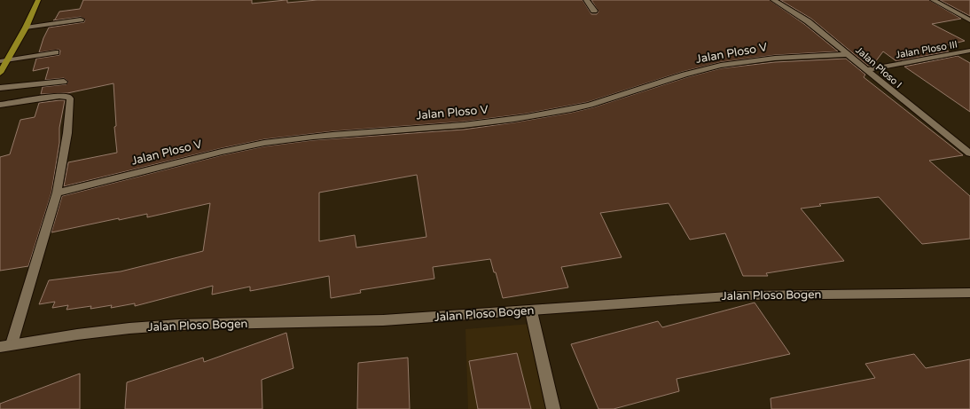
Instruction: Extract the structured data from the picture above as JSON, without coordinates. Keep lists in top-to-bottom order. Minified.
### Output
{"streets":{"street":["Jalan Ploso III","Jalan Ploso V","Jalan Ploso I","Jalan Ploso Bogen"]},"crossings":[["Jalan Ploso III","Jalan Ploso I"],["Jalan Ploso V","Jalan Ploso I"]]}
